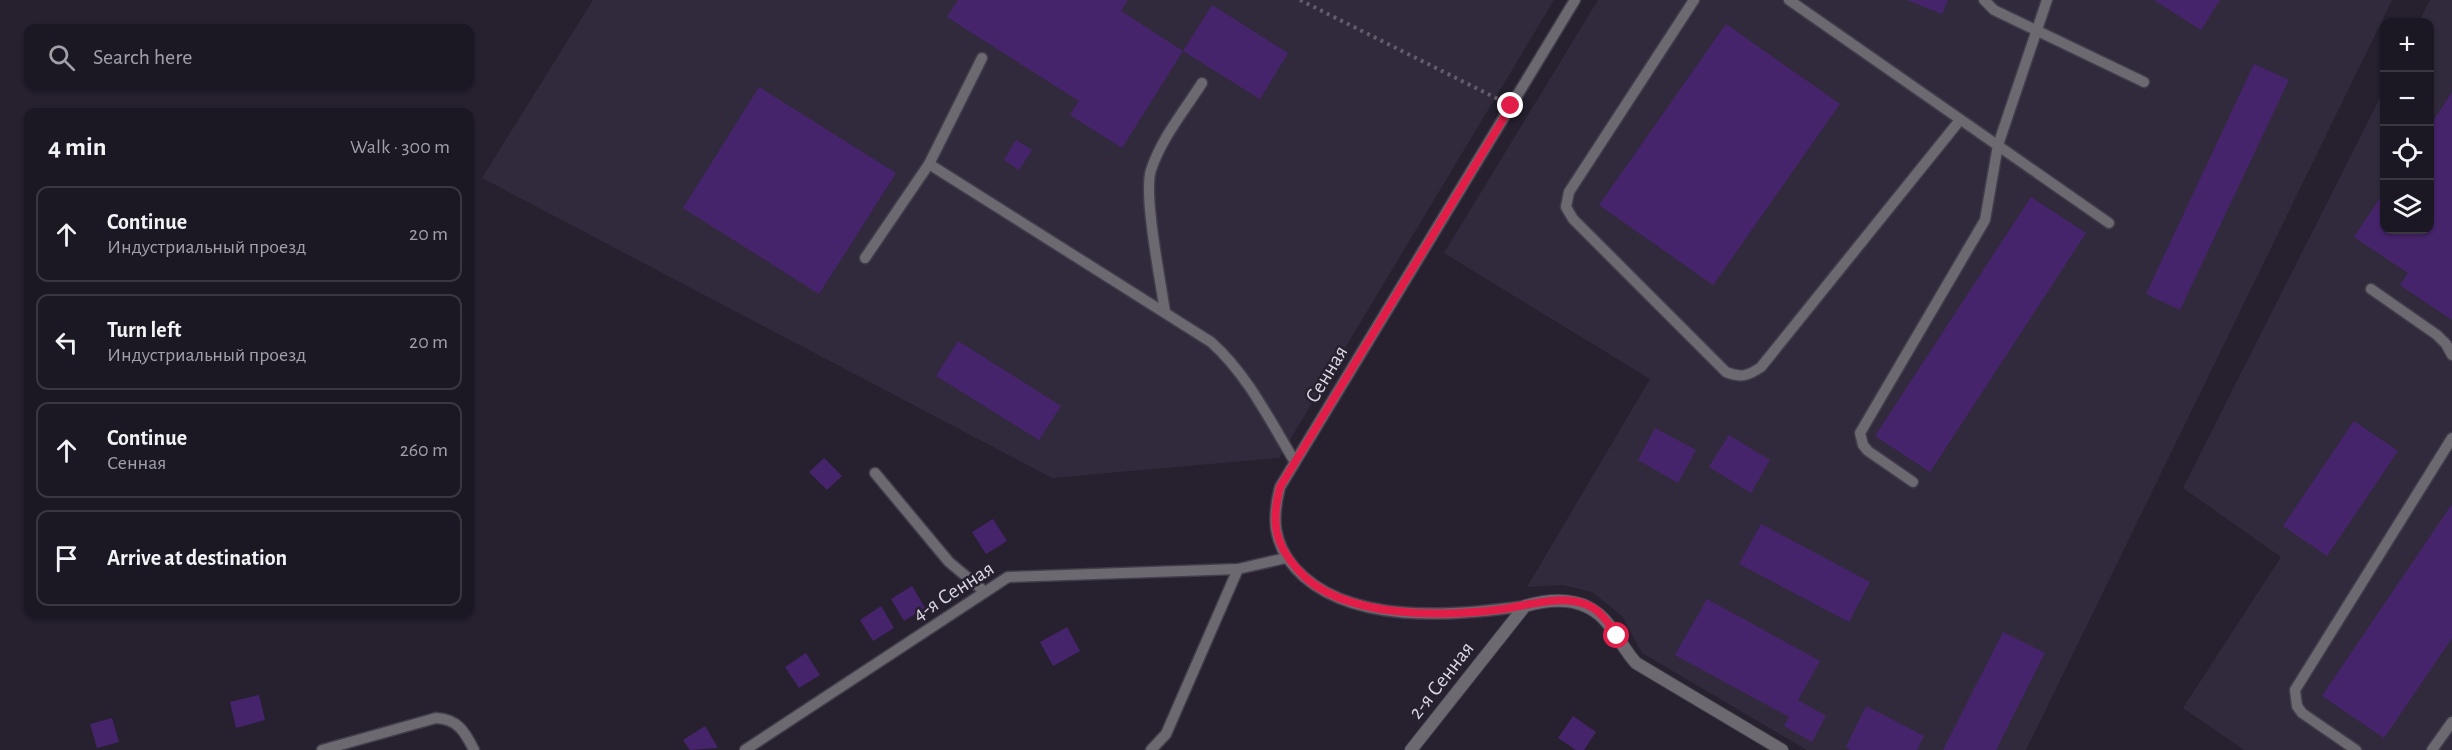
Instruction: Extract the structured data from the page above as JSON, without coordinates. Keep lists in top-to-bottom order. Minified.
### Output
{"streets":{"street":["2-я Сенная"],"lane":["Сенная","4-я Сенная"]},"crossings":[["Сенная","4-я Сенная"],["Сенная","2-я Сенная"]],"page":{"map_buttons":["+","−"],"search":"Search here","heading":["4 min","Walk · 300 m"],"list":[["Continue","Индустриальный проезд","20 m"],["Turn left","Индустриальный проезд","20 m"],["Continue","Сенная","260 m"],"Arrive at destination"]}}
